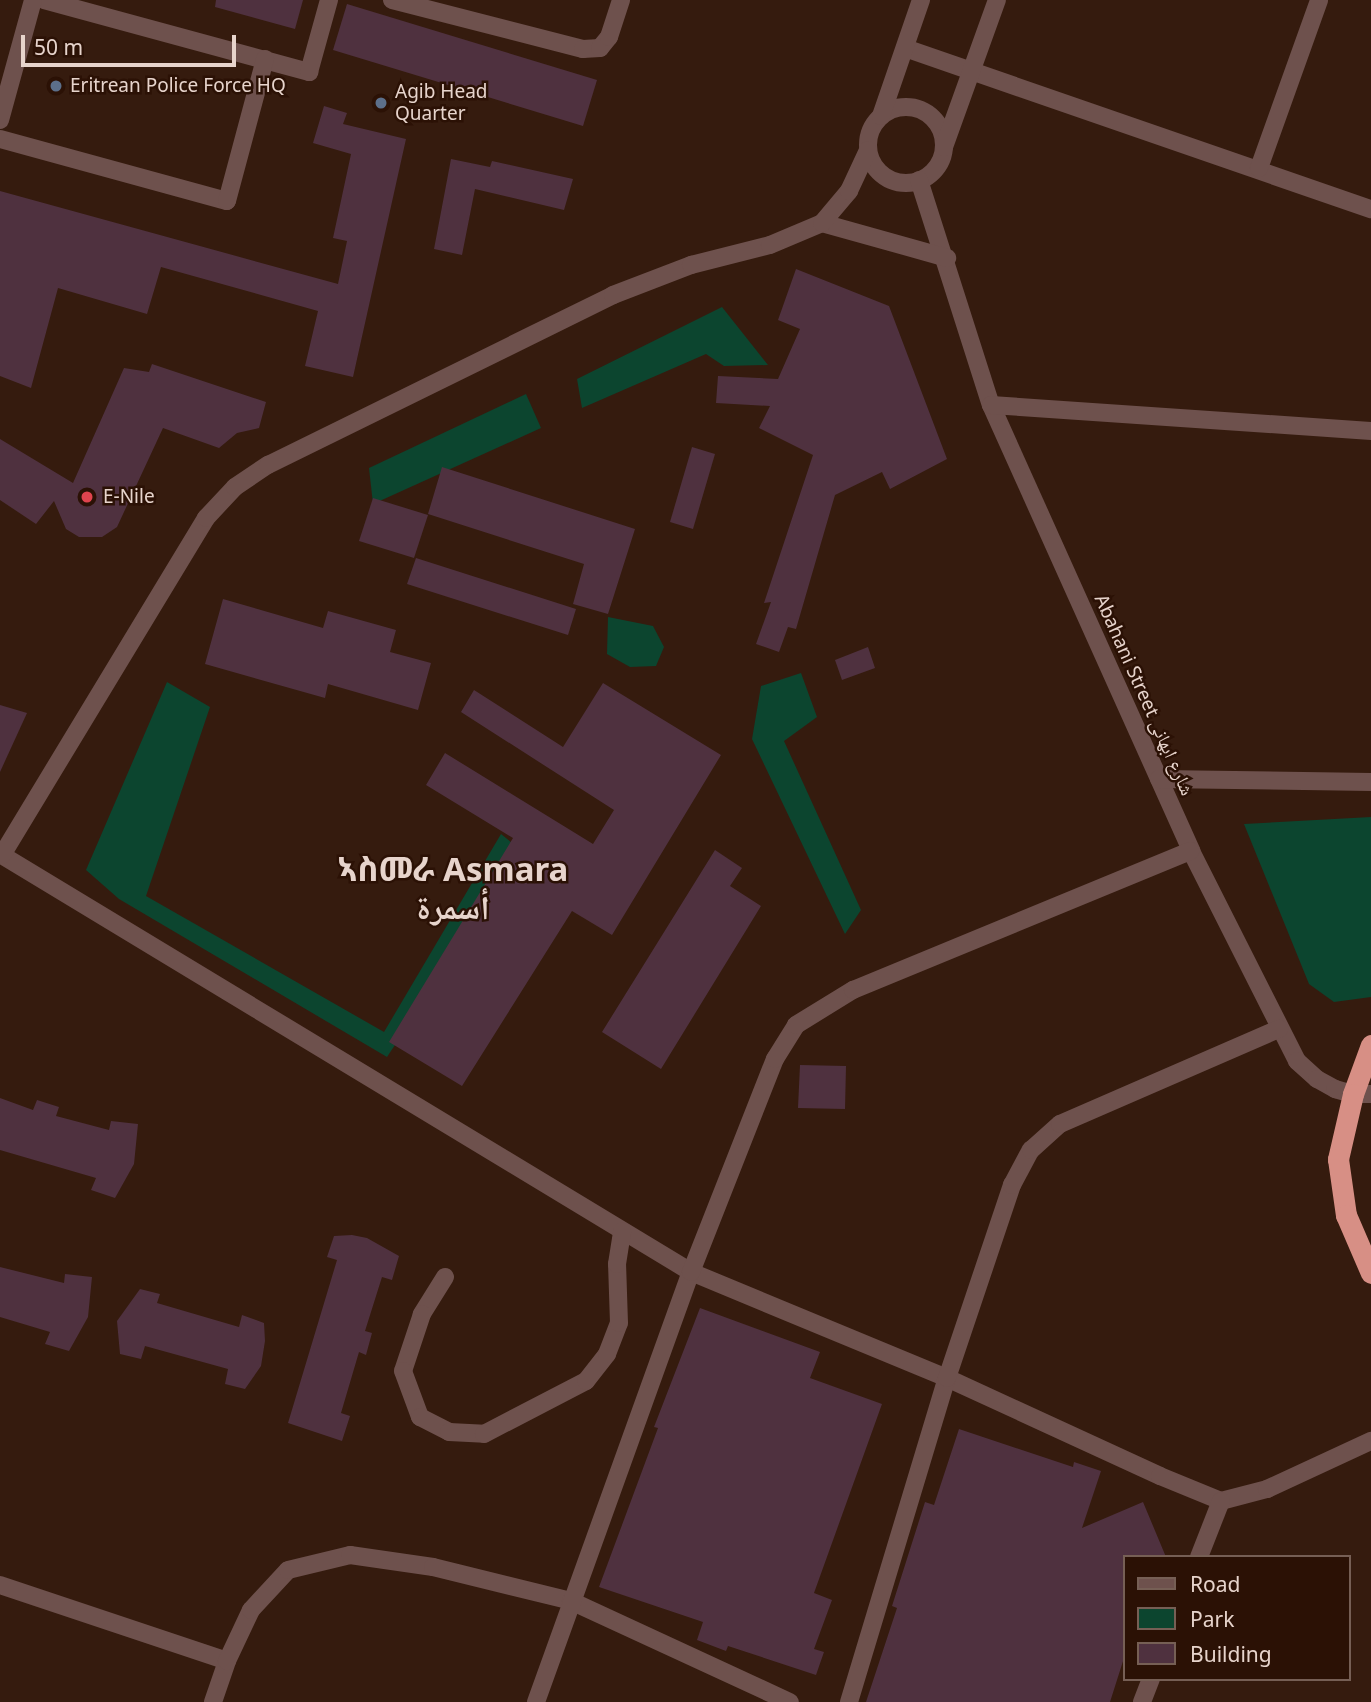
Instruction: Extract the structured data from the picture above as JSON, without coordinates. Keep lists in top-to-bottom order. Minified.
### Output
{"streets":{"street":["Abahani Street شارع ابهانى"]},"districts":["ኣስመራ Asmara أسمرة"],"places":["Eritrean Police Force HQ","Agib Head Quarter","E-Nile"],"legend":["Road","Park","Building"],"scale_bar":"50 m"}
